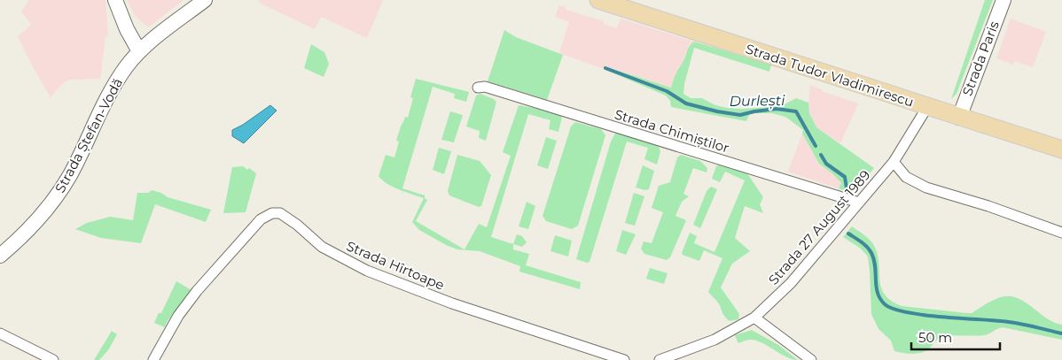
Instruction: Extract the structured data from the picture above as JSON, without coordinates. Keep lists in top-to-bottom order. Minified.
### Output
{"streets":{"main road":["Strada Tudor Vladimirescu"],"street":["Strada Paris","Strada Chimiștilor","Strada Ștefan-Vodă","Strada 27 August 1989","Strada Hîrtoape"]},"crossings":[["Strada Paris","Strada Tudor Vladimirescu"],["Strada Tudor Vladimirescu","Strada 27 August 1989"],["Strada Chimiștilor","Strada 27 August 1989"]],"water":["Durlești"],"scale_bar":"50 m"}
